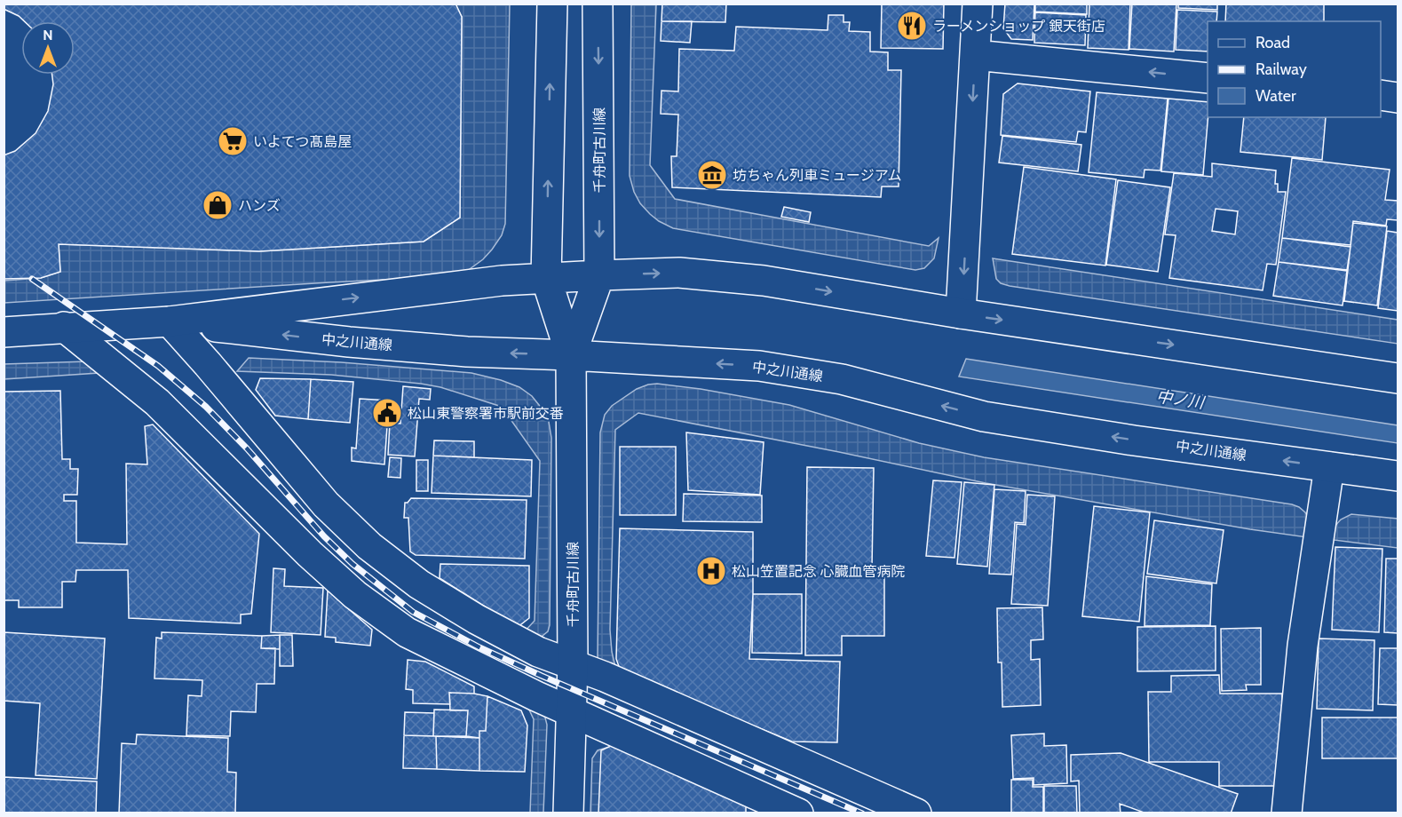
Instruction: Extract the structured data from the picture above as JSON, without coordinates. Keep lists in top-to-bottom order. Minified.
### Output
{"streets":{"street":["千舟町古川線","中之川通線"]},"crossings":[["千舟町古川線","中之川通線"]],"water":["中ノ川"],"places":{"restaurant":["ラーメンショップ 銀天街店"],"supermarket":["いよてつ髙島屋"],"museum":["坊ちゃん列車ミュージアム"],"shop":["ハンズ"],"public building":["松山東警察署市駅前交番"],"hospital":["松山笠置記念 心臓血管病院"]},"legend":["Road","Railway","Water"],"north":"top"}
